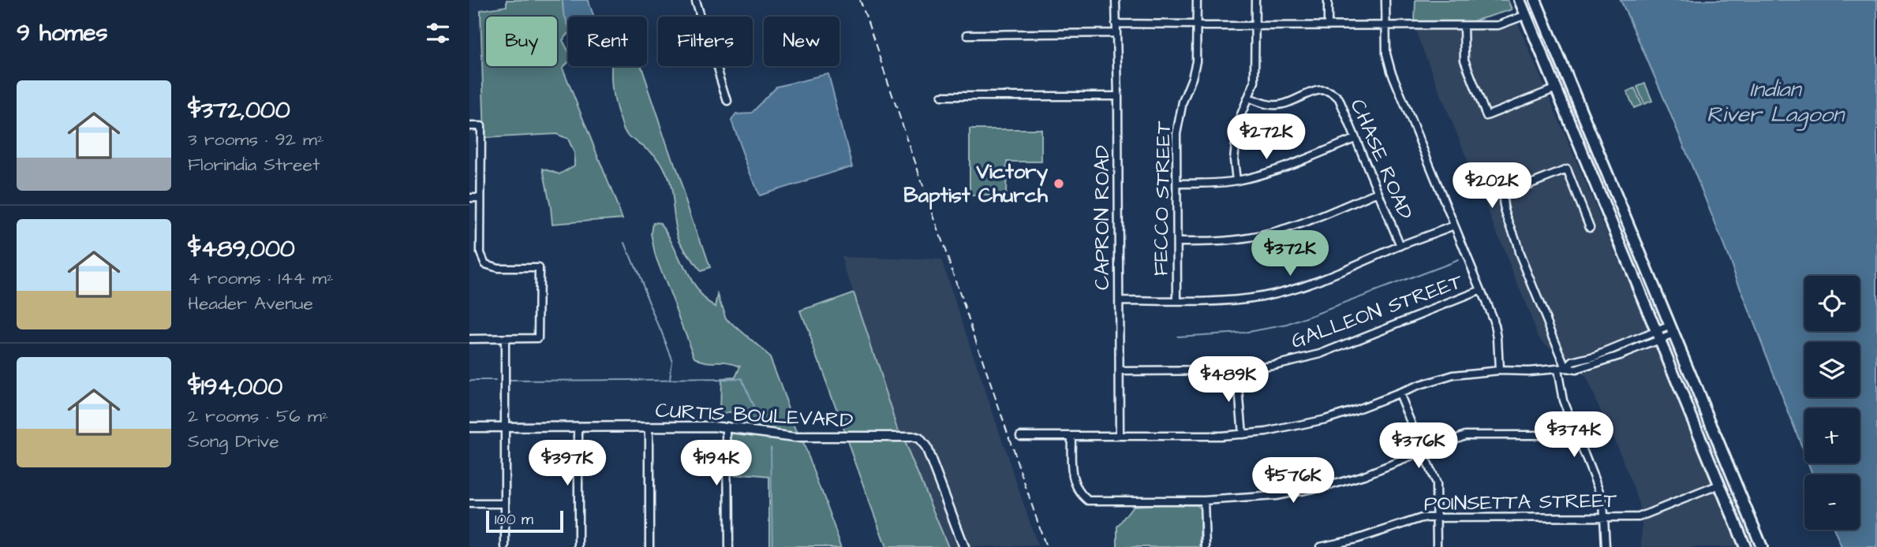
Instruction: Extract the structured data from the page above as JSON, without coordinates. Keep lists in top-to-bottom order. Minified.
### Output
{"streets":{"street":["CHASE ROAD","FECCO STREET","CAPRON ROAD","GALLEON STREET","CURTIS BOULEVARD","POINSETTA STREET"]},"crossings":[["CAPRON ROAD","GALLEON STREET"]],"water":["Indian River Lagoon"],"places":["Victory Baptist Church"],"scale_bar":"100 m","page":{"heading":"9 homes","chip":["Buy","Rent","Filters","New"],"list":[{"name":"$372,000","note":"3 rooms · 92 m² · Florindia Street"},{"name":"$489,000","note":"4 rooms · 144 m² · Header Avenue"},{"name":"$194,000","note":"2 rooms · 56 m² · Song Drive"}],"price":["$272K","$202K","$372K","$489K","$374K","$376K","$397K","$194K","$576K"],"map_buttons":["+","−"],"scale":"100 m"}}
